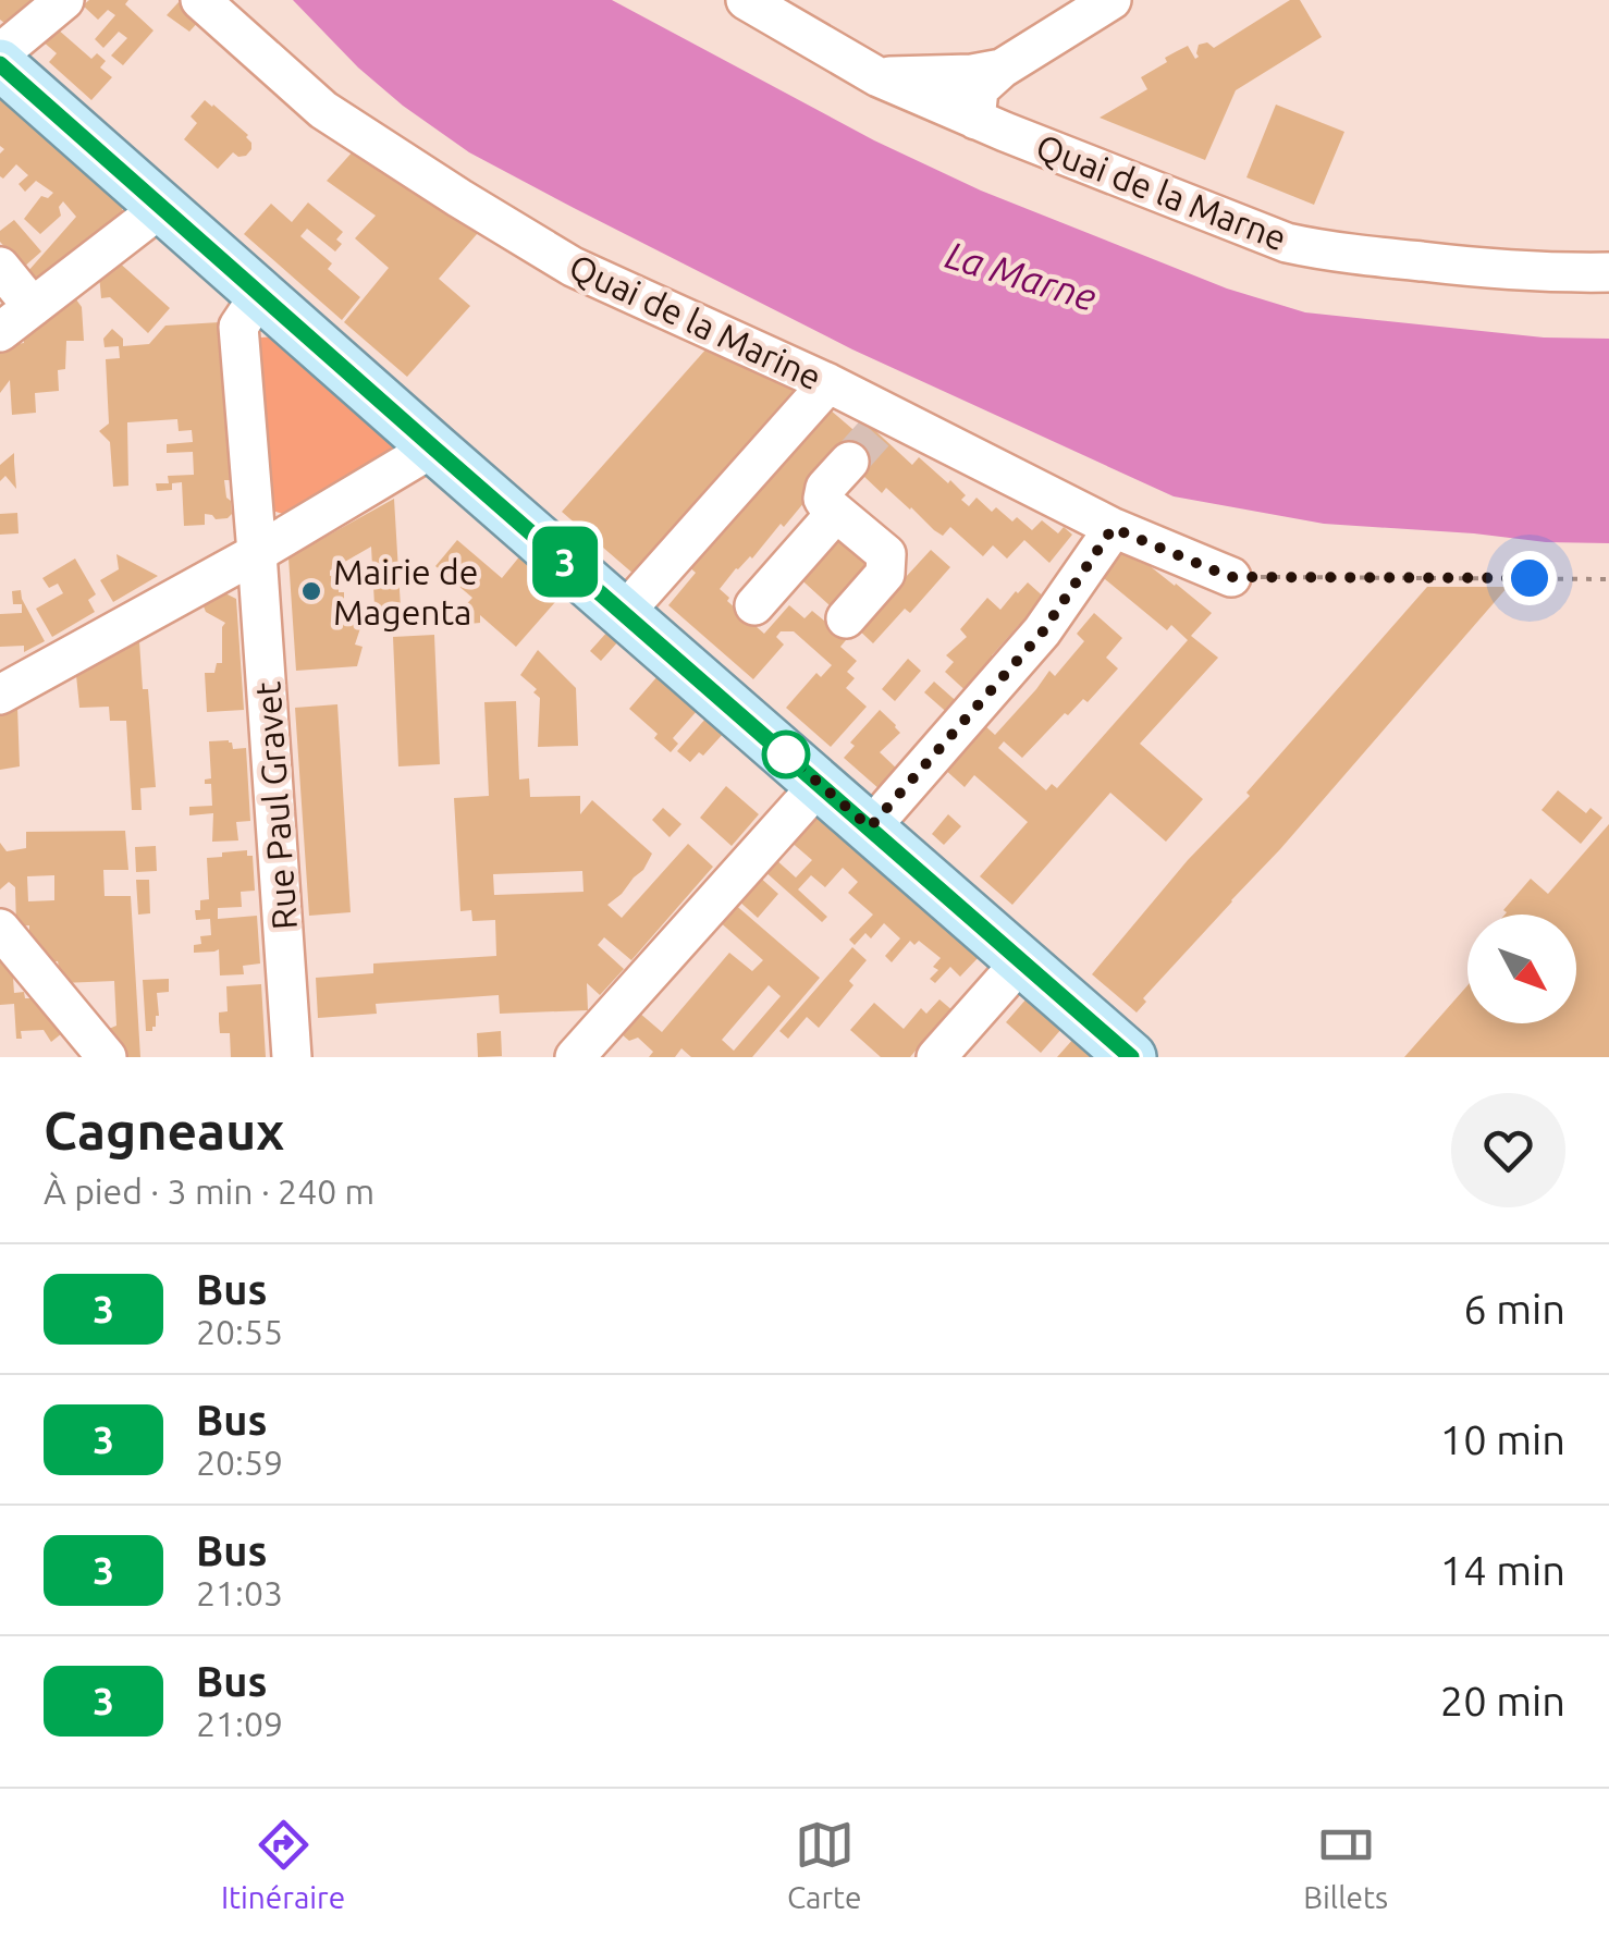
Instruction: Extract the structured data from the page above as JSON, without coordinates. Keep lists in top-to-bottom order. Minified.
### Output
{"streets":{"street":["Quai de la Marne","Quai de la Marine","Rue Paul Gravet"]},"water":["La Marne"],"places":["Mairie de Magenta"],"lines":["bus line 3"],"north":"bottom right","page":{"on_map":"3","heading":["Cagneaux","À pied · 3 min · 240 m"],"list":[{"mark":"3","name":"Bus","note":"20:55","value":"6 min"},{"mark":"3","name":"Bus","note":"20:59","value":"10 min"},{"mark":"3","name":"Bus","note":"21:03","value":"14 min"},{"mark":"3","name":"Bus","note":"21:09","value":"20 min"}],"tabs":["Itinéraire","Carte","Billets"]}}
